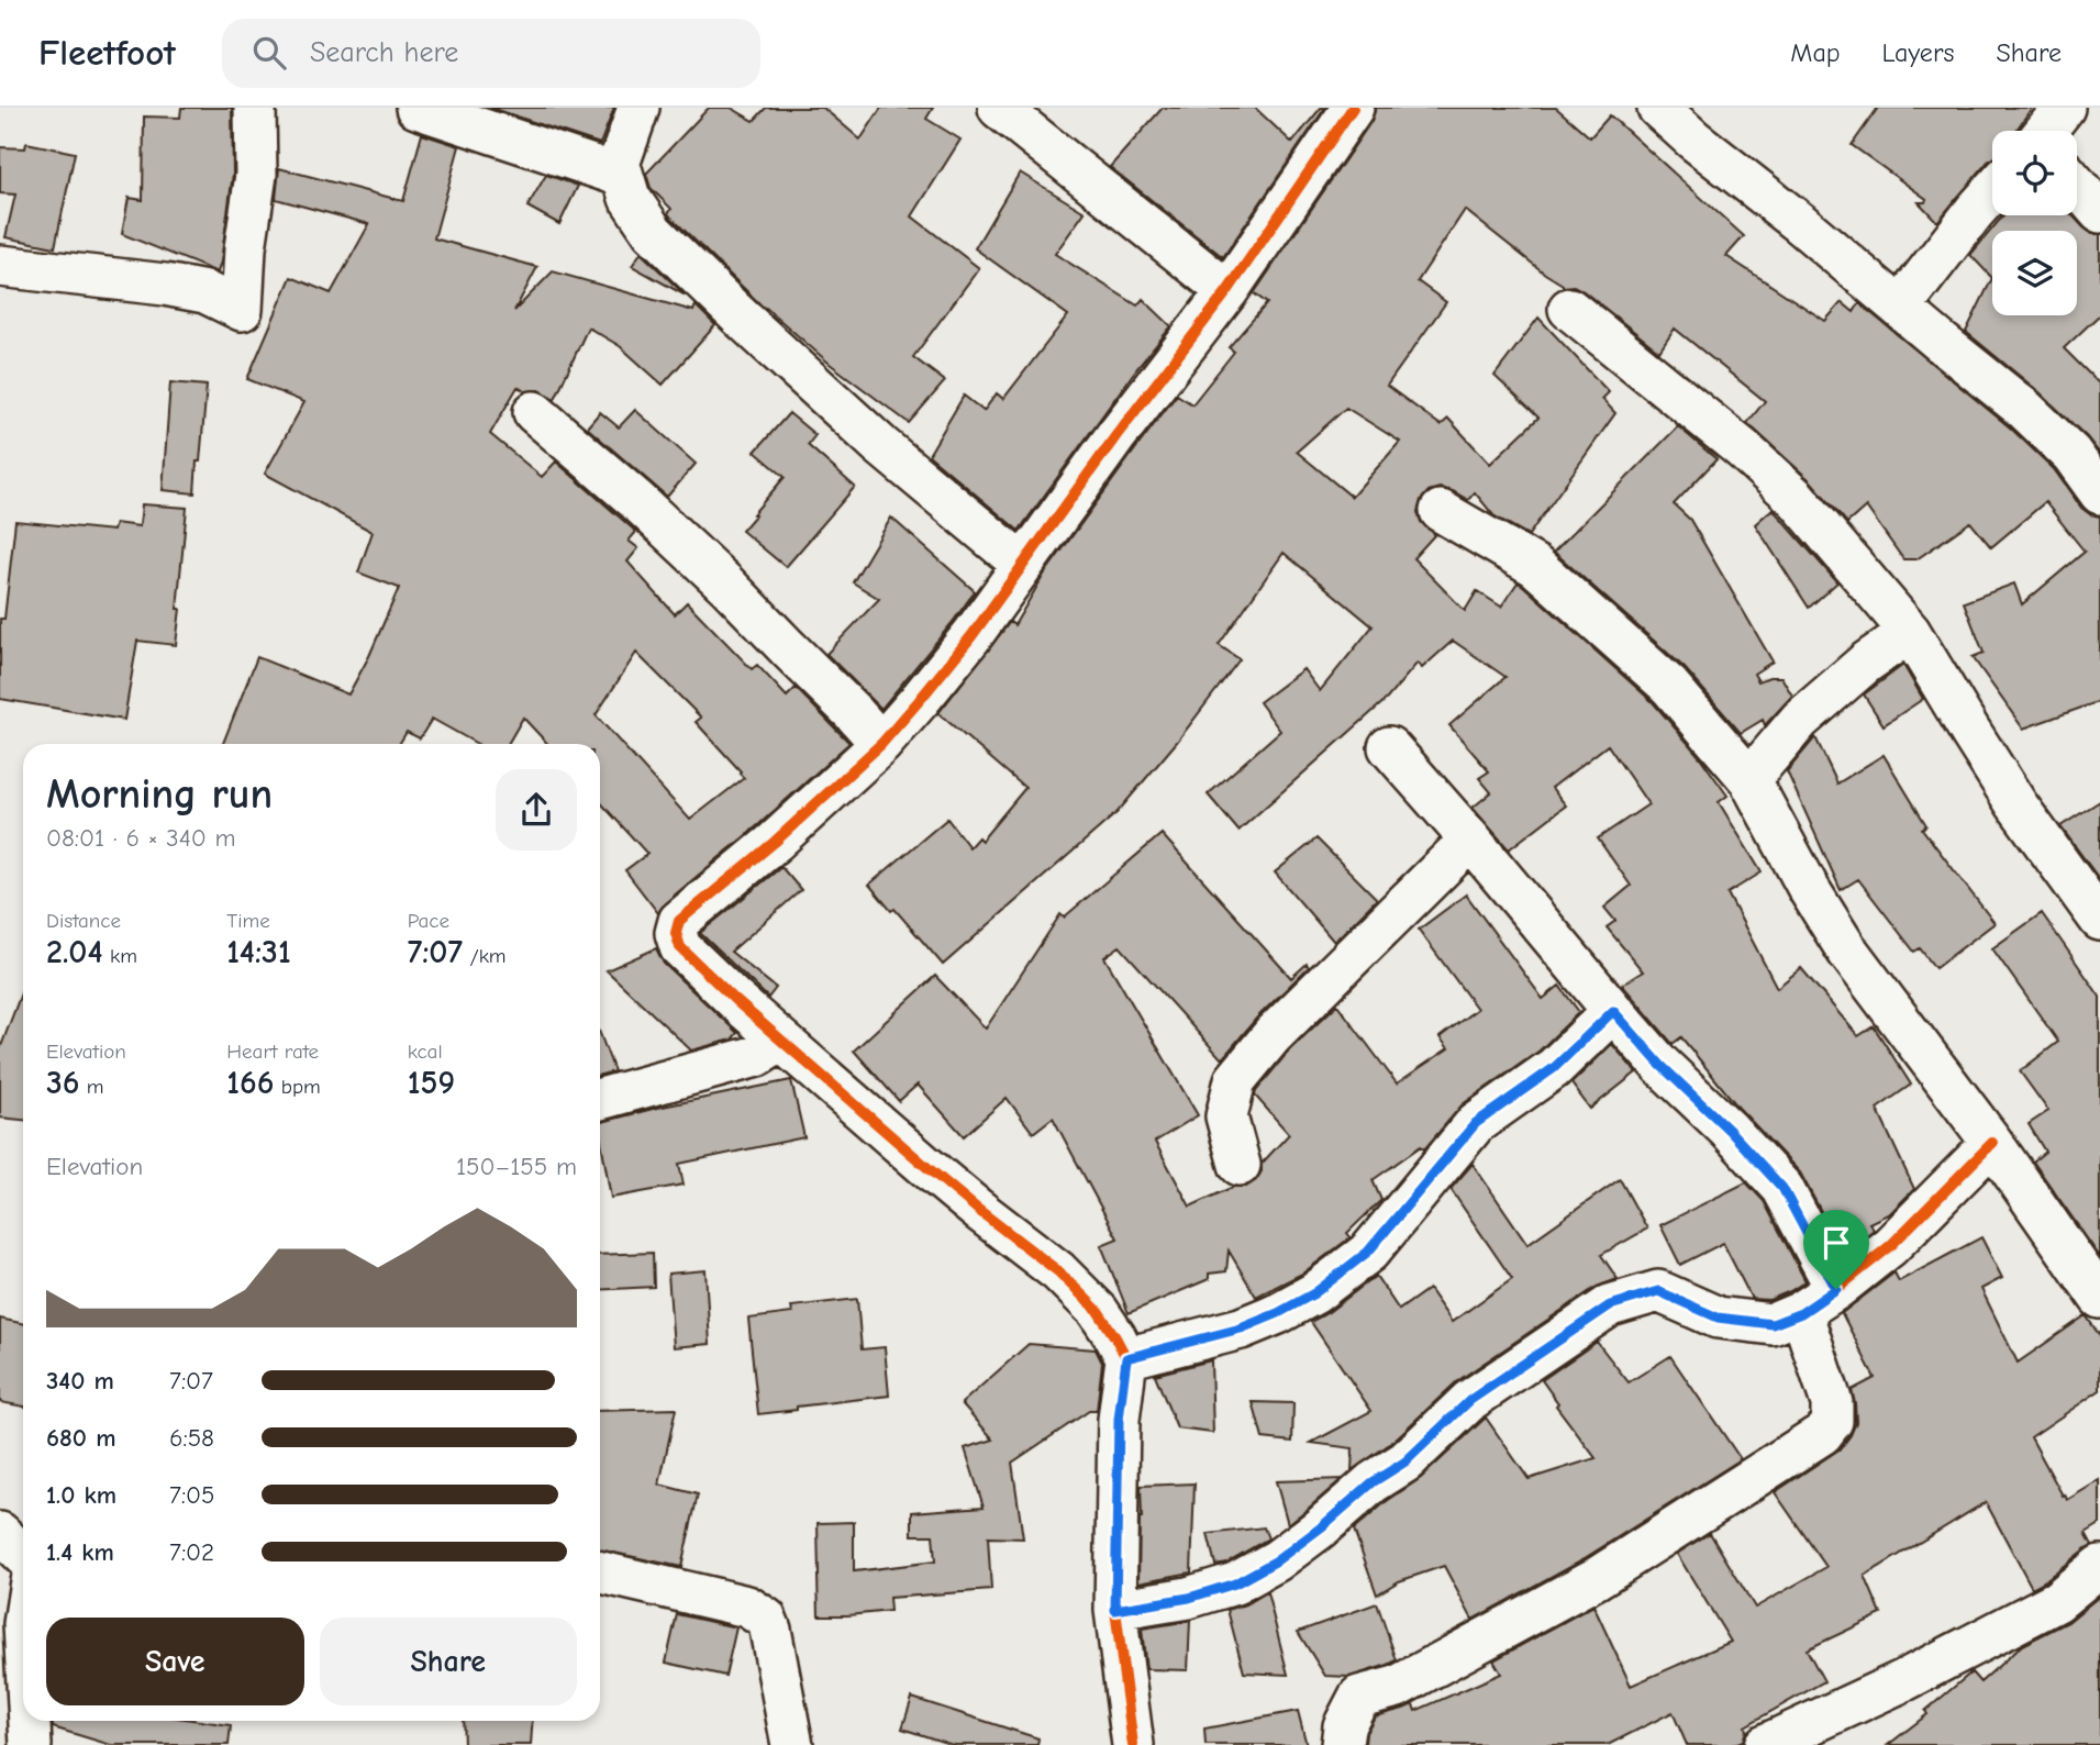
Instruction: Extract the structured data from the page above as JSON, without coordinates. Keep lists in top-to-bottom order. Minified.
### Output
{"page":{"header":"Fleetfoot","search":"Search here","nav":["Map","Layers","Share"],"heading":["Morning run","08:01 · 6 × 340 m"],"stats":[["Distance","2.04 km"],["Time","14:31"],["Pace","7:07 /km"],["Elevation","36 m"],["Heart rate","166 bpm"],["kcal","159"]],"chart":["Elevation","150–155 m"],"list":[{"name":"340 m","note":"7:07"},{"name":"680 m","note":"6:58"},{"name":"1.0 km","note":"7:05"},{"name":"1.4 km","note":"7:02"}],"buttons":["Save","Share"]}}
